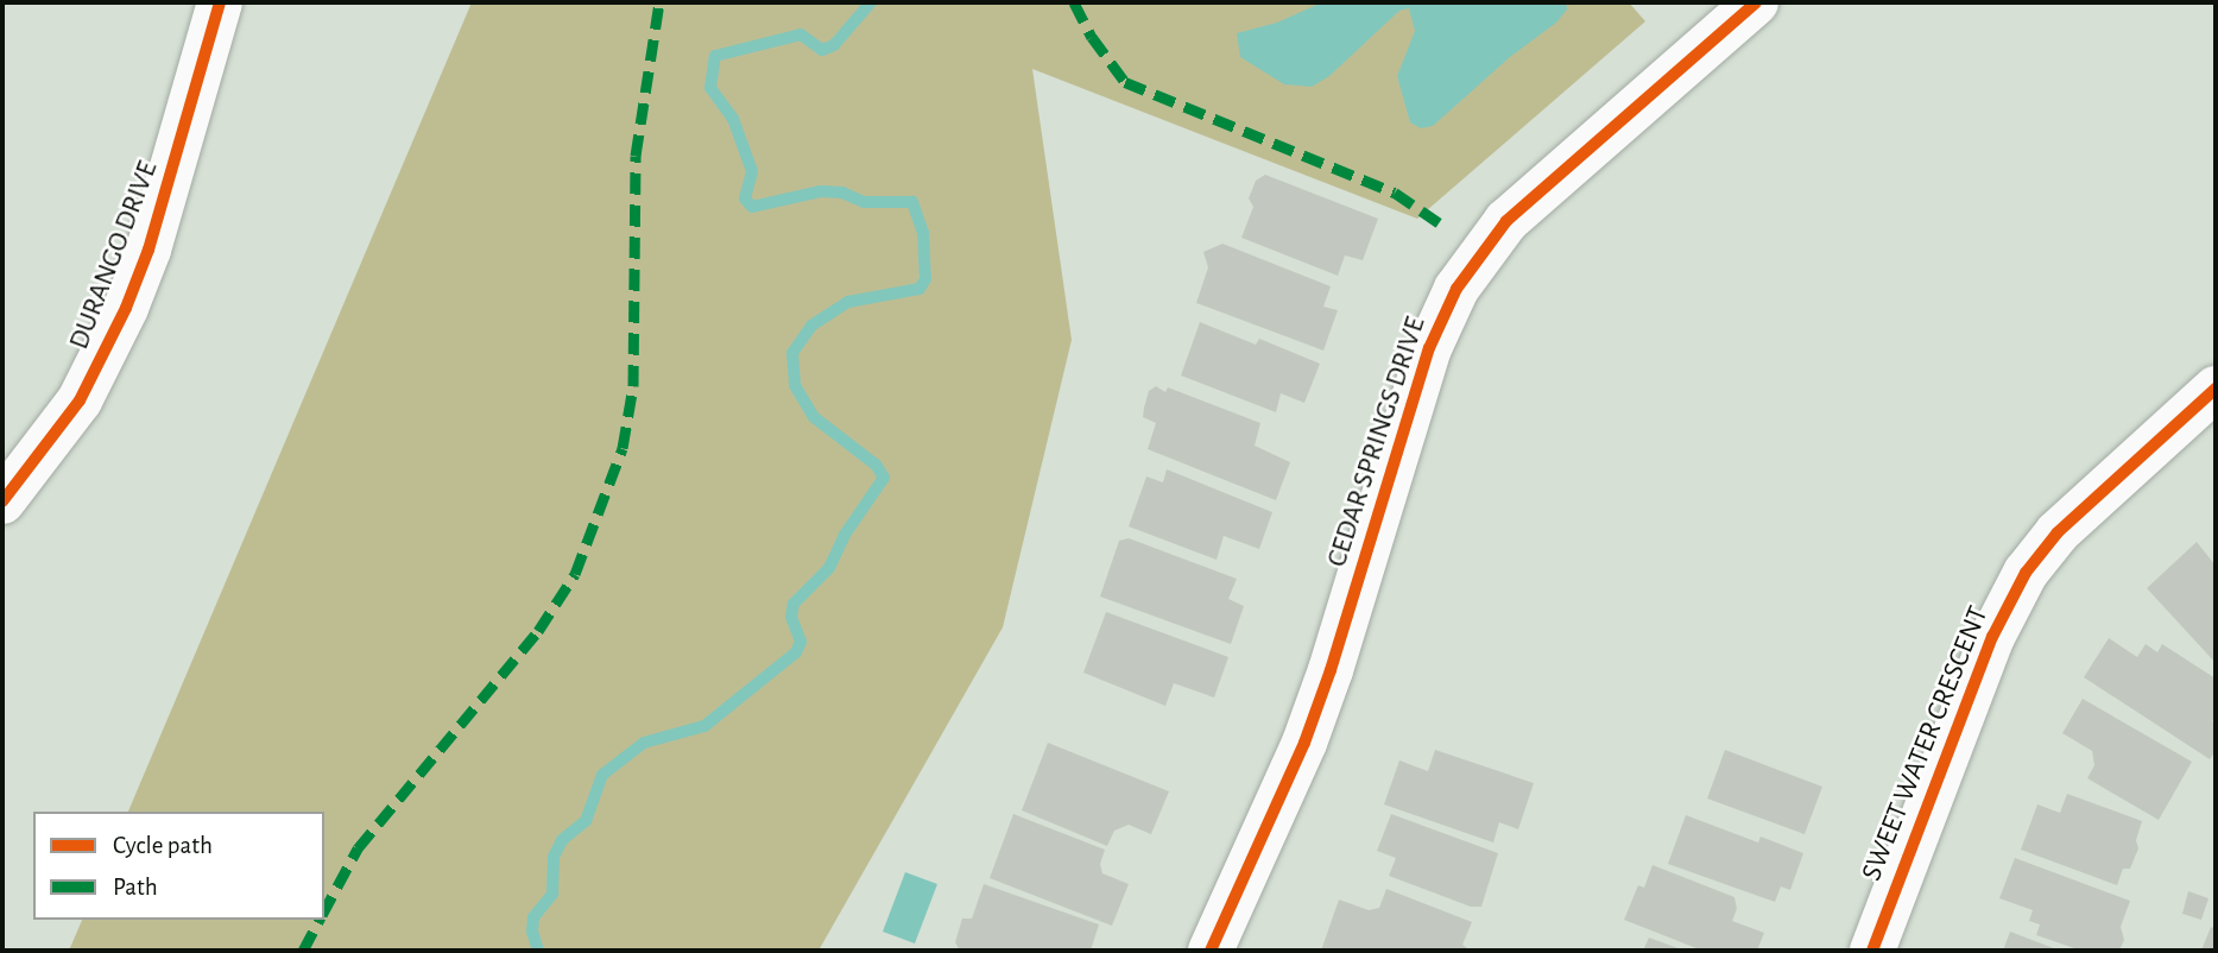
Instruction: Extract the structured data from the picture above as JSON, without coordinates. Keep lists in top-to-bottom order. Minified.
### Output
{"streets":{"street":["DURANGO DRIVE","CEDAR SPRINGS DRIVE","SWEET WATER CRESCENT"]},"legend":["Cycle path","Path"]}
